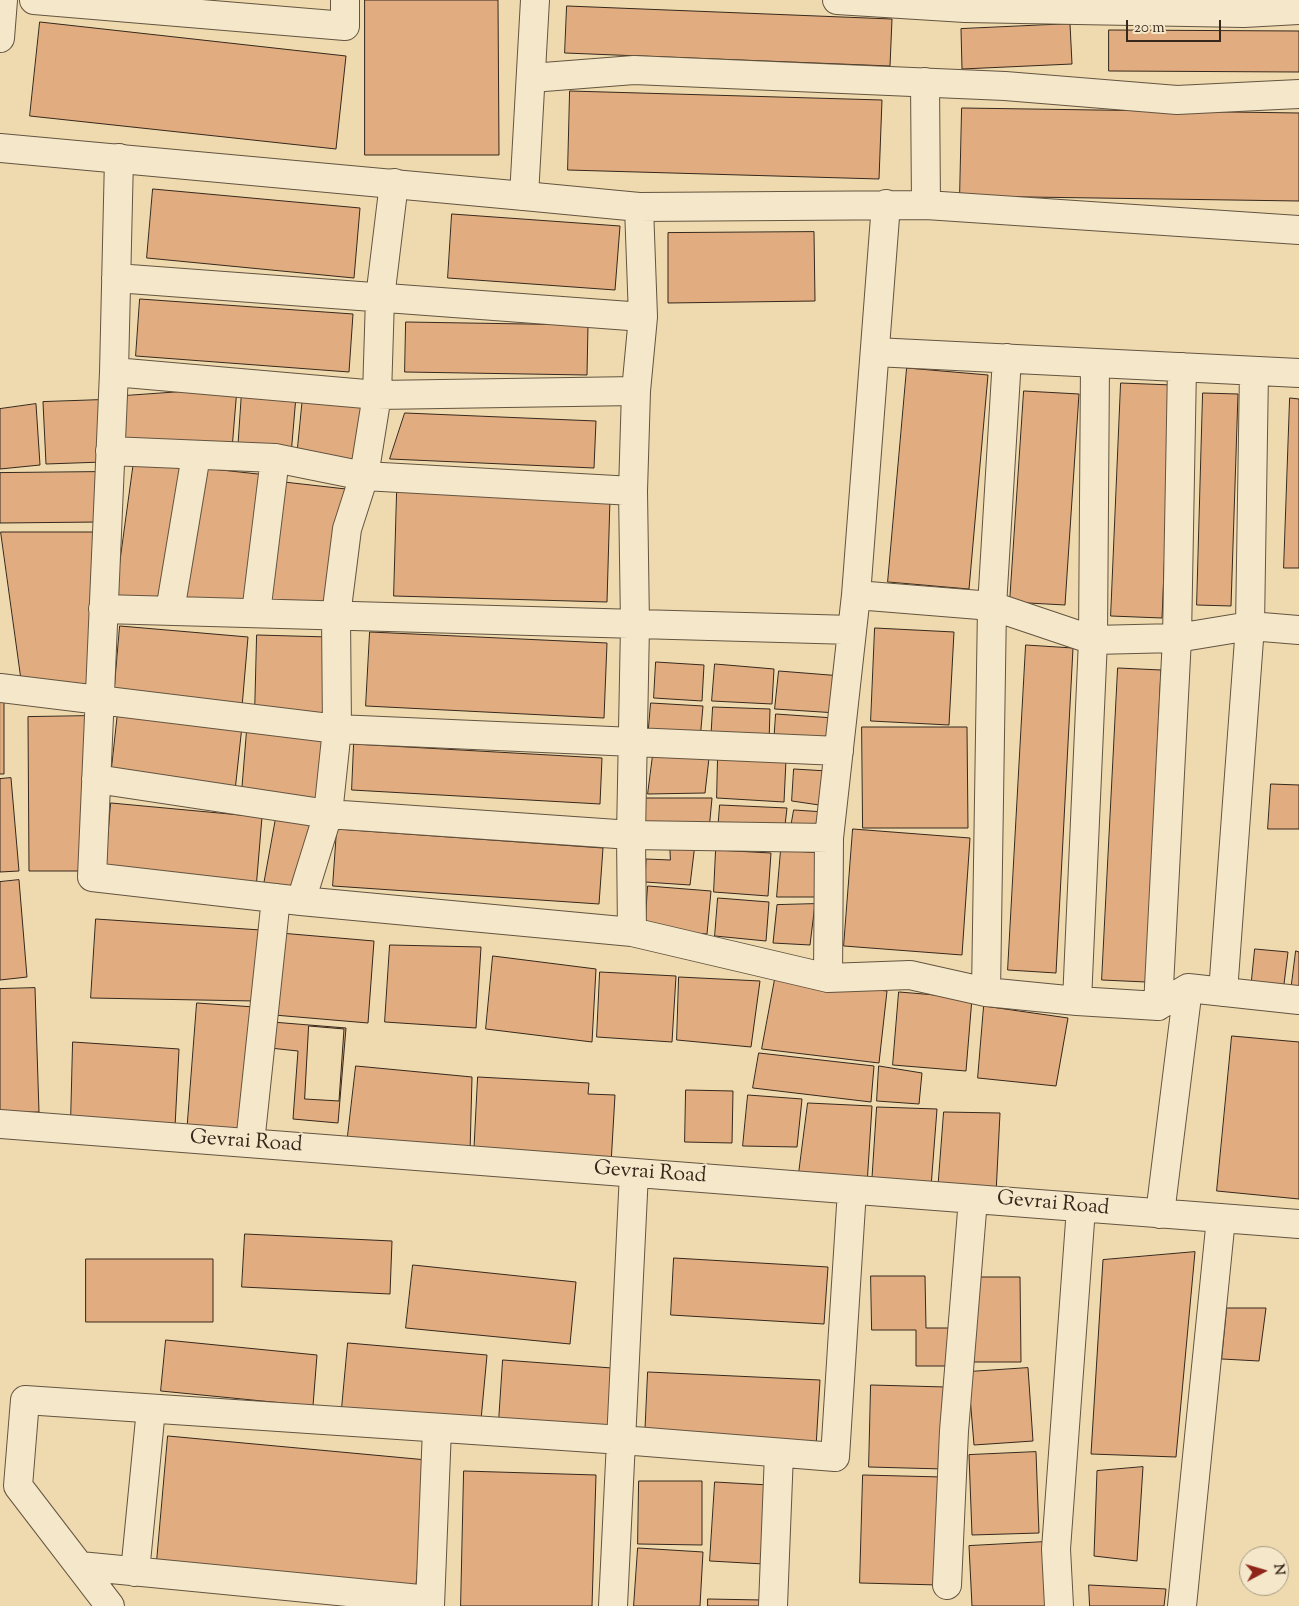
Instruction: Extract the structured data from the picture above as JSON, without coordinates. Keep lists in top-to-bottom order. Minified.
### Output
{"streets":{"street":["Gevrai Road"]},"scale_bar":"20 m","north":"right"}
